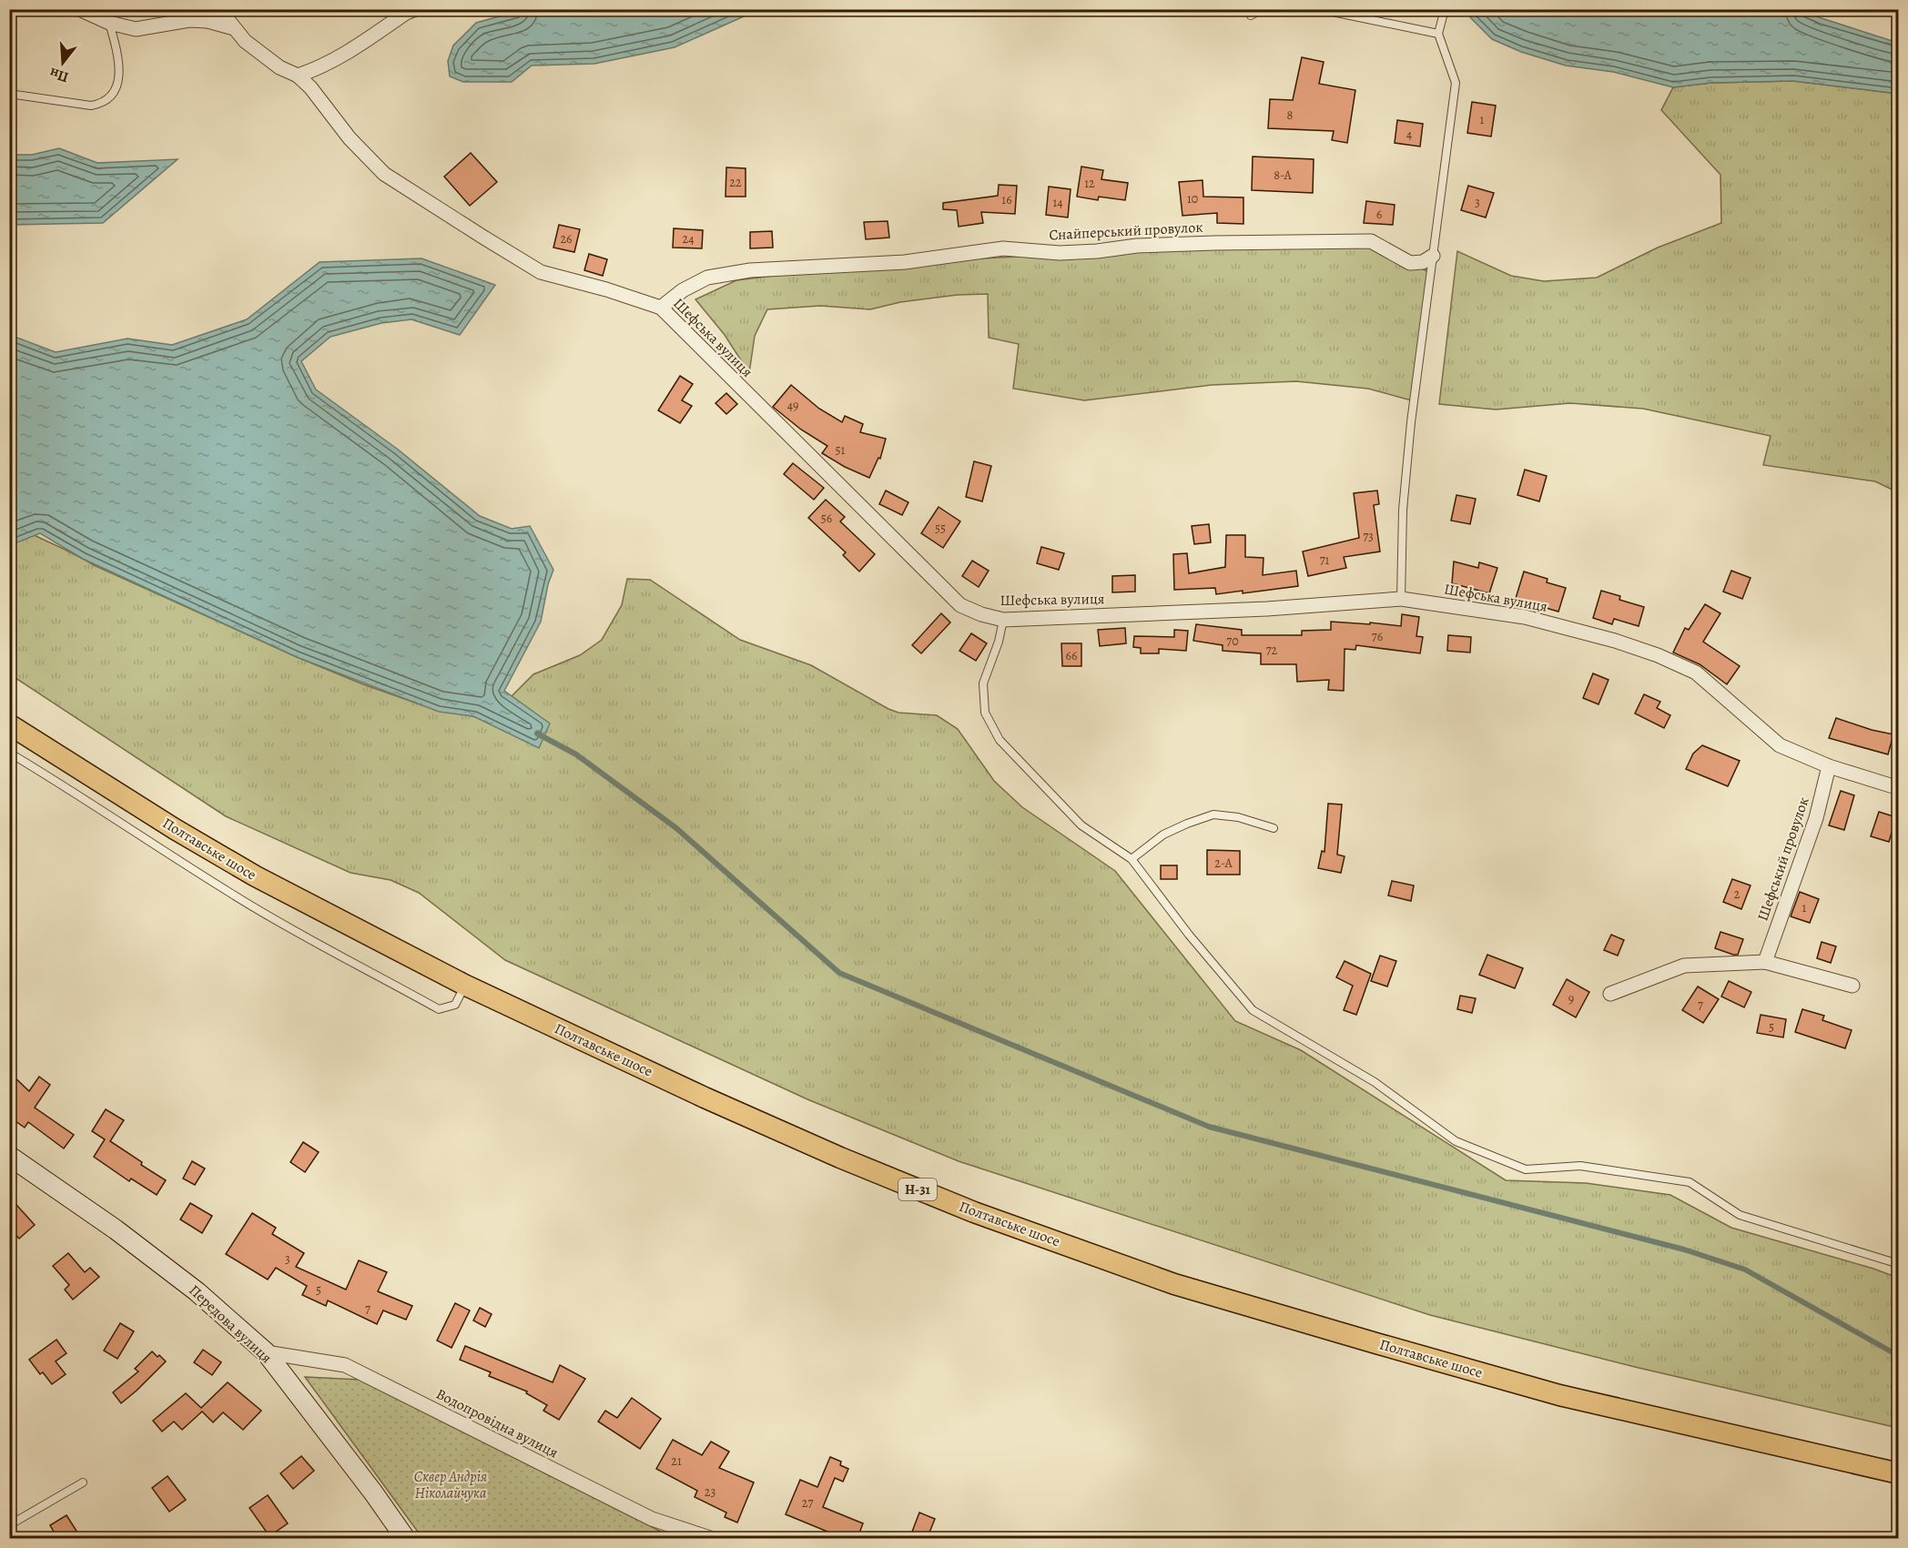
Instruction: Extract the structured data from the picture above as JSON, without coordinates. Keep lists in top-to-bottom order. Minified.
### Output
{"streets":{"main road":["Полтавське шосе","Н-31"],"street":["Снайперський провулок","Шефська вулиця","Шефський провулок","Передова вулиця","Водопровідна вулиця"]},"crossings":[["Снайперський провулок","Шефська вулиця"],["Шефська вулиця","Шефський провулок"],["Передова вулиця","Водопровідна вулиця"]],"parks":["Сквер Андрія Ніколайчука"],"house_numbers":["8","1","4","8-А","22","12","10","16","14","3","6","26","24","49","51","56","55","73","71","76","70","72","66","2-А","2","1","9","7","5","3","5","7","21","23","27"],"north":"bottom"}
